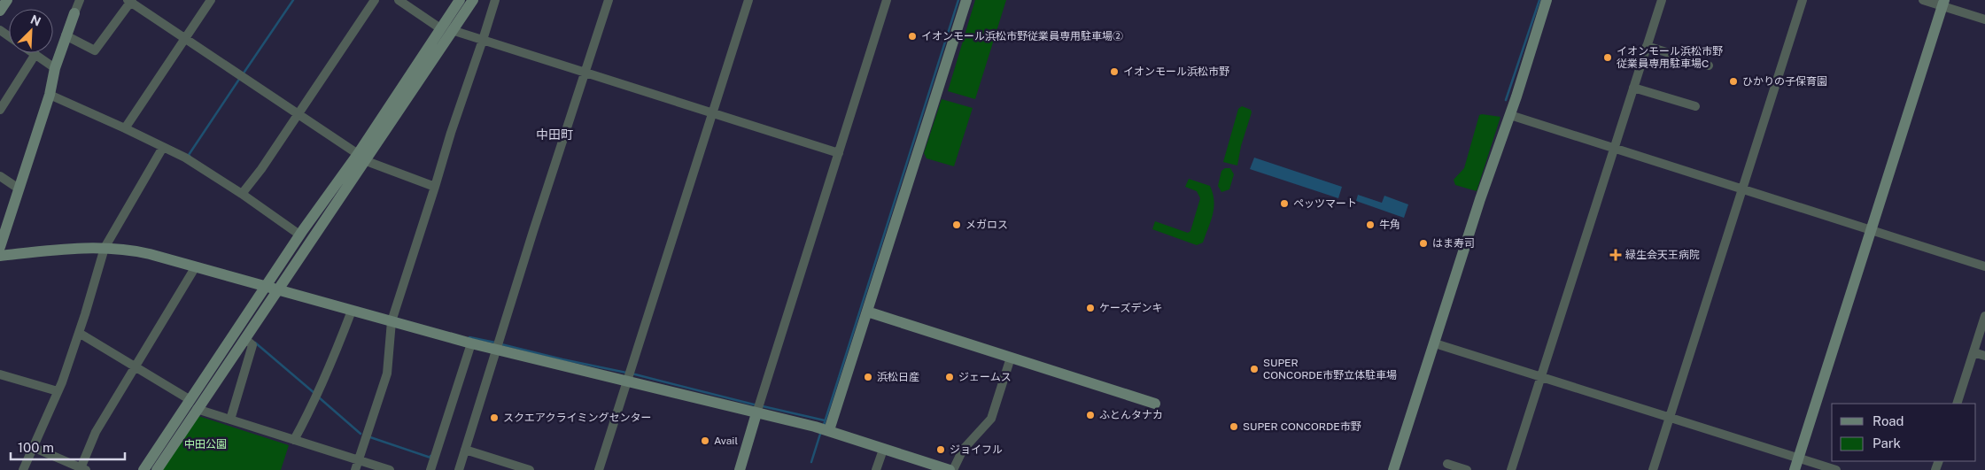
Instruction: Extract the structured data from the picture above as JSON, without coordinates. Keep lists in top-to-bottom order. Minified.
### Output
{"districts":["中田町"],"parks":["中田公園"],"places":{"other":["イオンモール浜松市野従業員専用駐車場②","イオンモール浜松市野 従業員専用駐車場C","イオンモール浜松市野","ひかりの子保育園","ペッツマート","メガロス","牛角","はま寿司","ケーズデンキ","SUPER CONCORDE市野立体駐車場","浜松日産","ジェームス","ふとんタナカ","スクエアクライミングセンター","SUPER CONCORDE市野","Avail","ジョイフル"],"health":["緑生会天王病院"]},"legend":["Road","Park"],"scale_bar":"100 m","north":"top right"}
